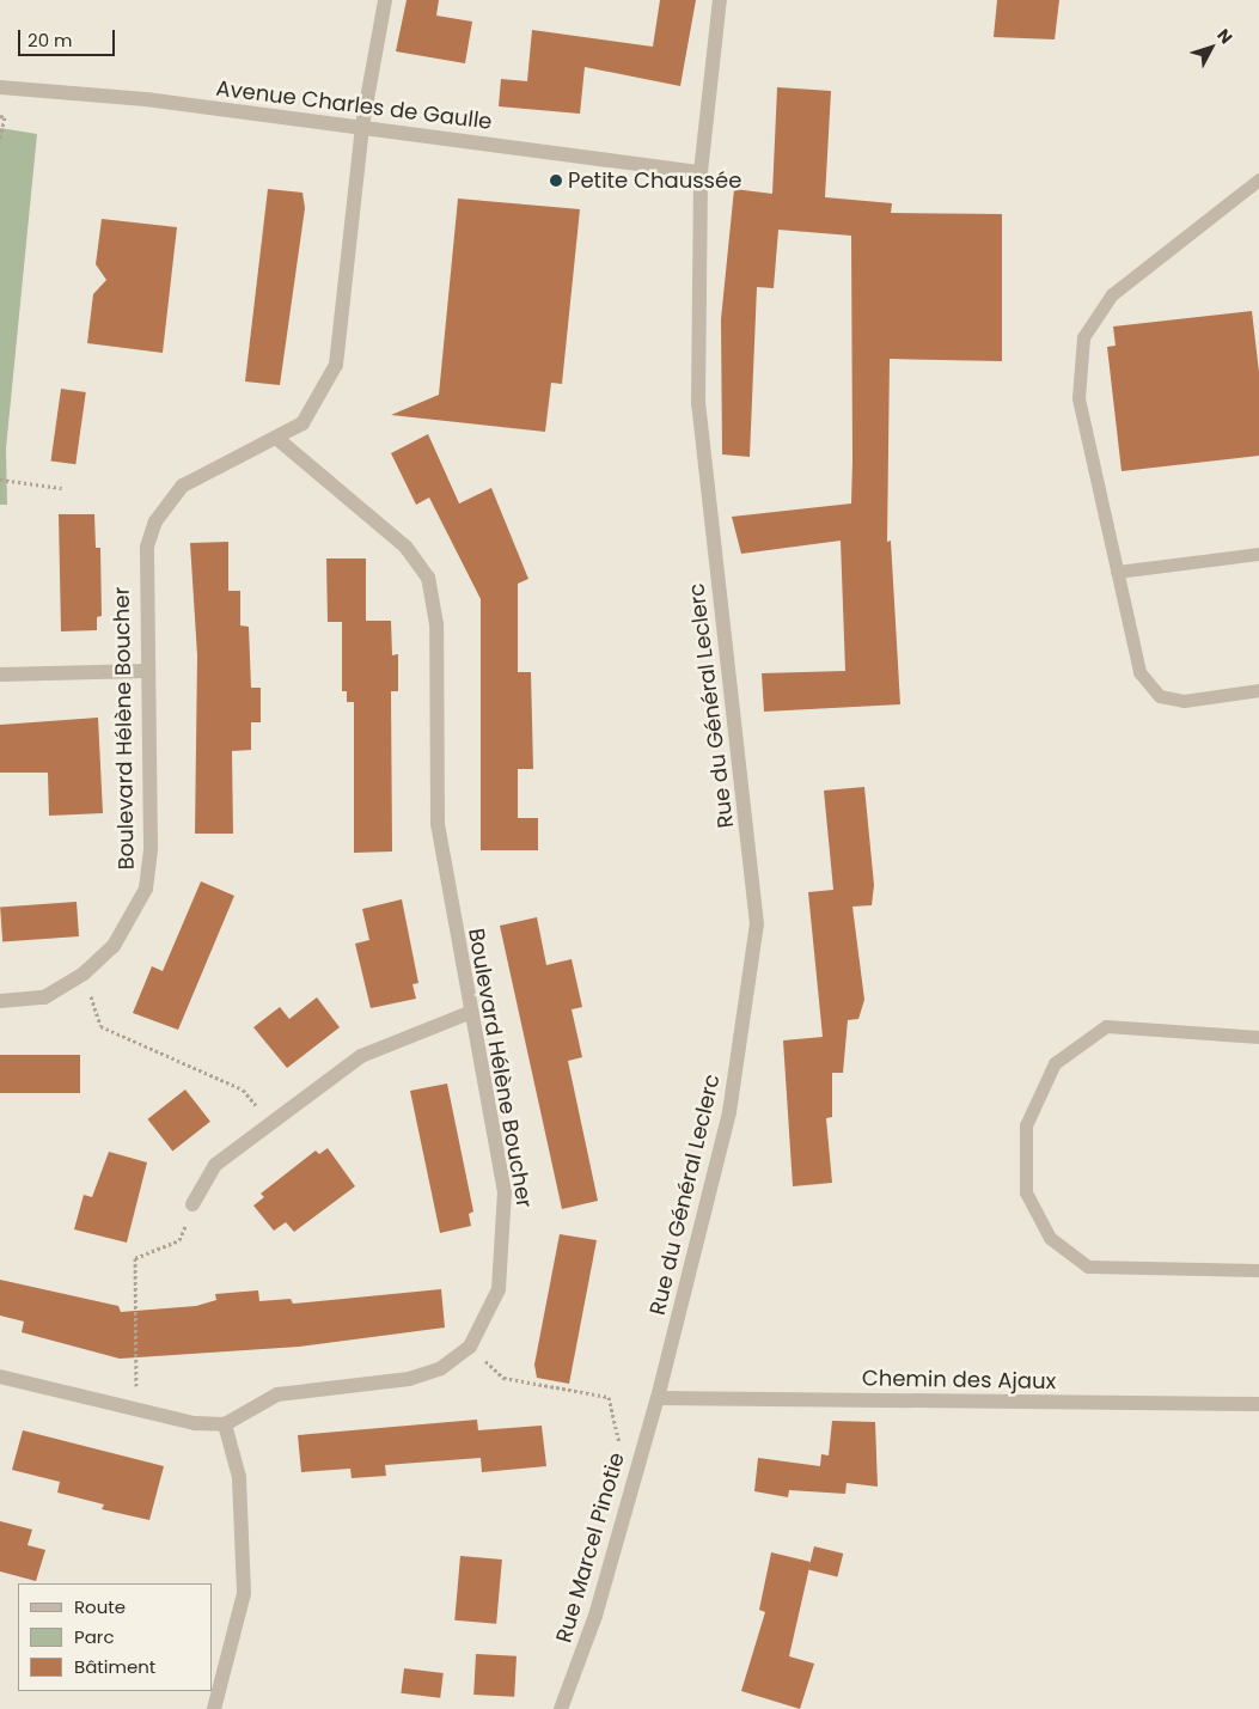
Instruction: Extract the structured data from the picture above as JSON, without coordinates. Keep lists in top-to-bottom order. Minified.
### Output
{"streets":{"street":["Avenue Charles de Gaulle","Rue du Général Leclerc","Boulevard Hélène Boucher","Chemin des Ajaux","Rue Marcel Pinotie"]},"crossings":[["Avenue Charles de Gaulle","Rue du Général Leclerc"],["Avenue Charles de Gaulle","Boulevard Hélène Boucher"],["Rue du Général Leclerc","Chemin des Ajaux"],["Rue du Général Leclerc","Rue Marcel Pinotie"],["Chemin des Ajaux","Rue Marcel Pinotie"]],"places":["Petite Chaussée"],"legend":["Route","Parc","Bâtiment"],"scale_bar":"20 m","north":"top right"}
